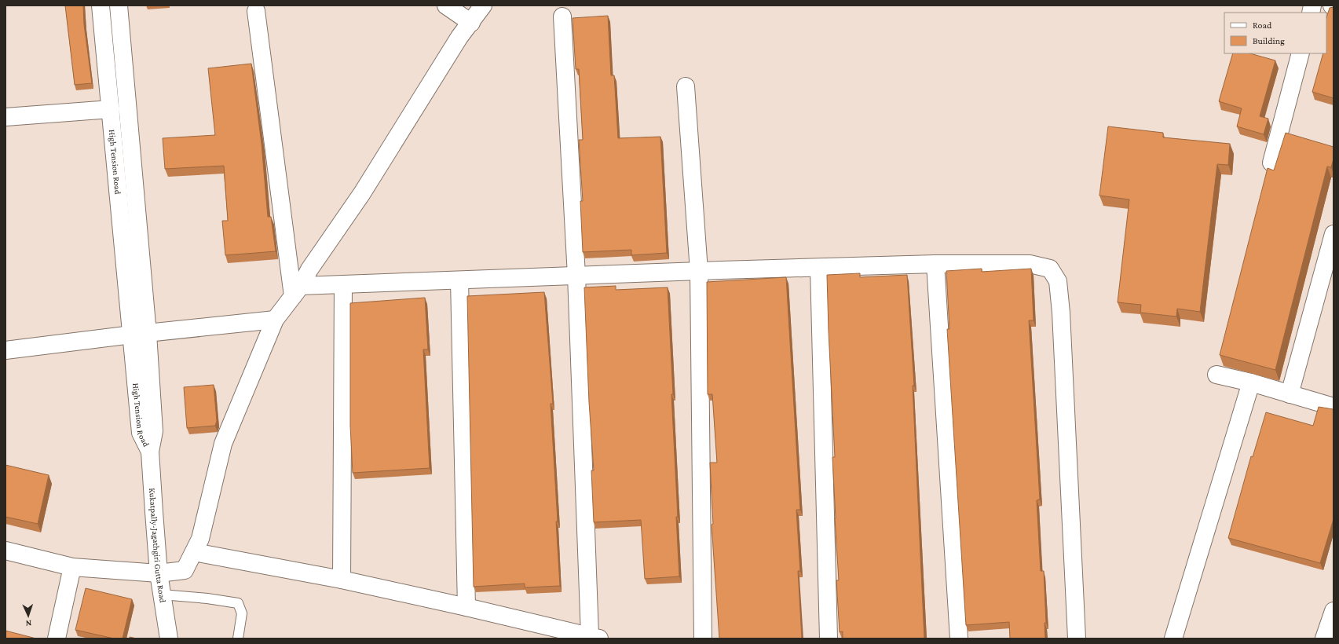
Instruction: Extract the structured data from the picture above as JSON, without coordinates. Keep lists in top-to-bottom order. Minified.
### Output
{"streets":{"street":["High Tension Road","Kukatpally-Jagathgiri Gutta Road"]},"crossings":[["High Tension Road","Kukatpally-Jagathgiri Gutta Road"]],"legend":["Road","Building"],"north":"bottom"}
